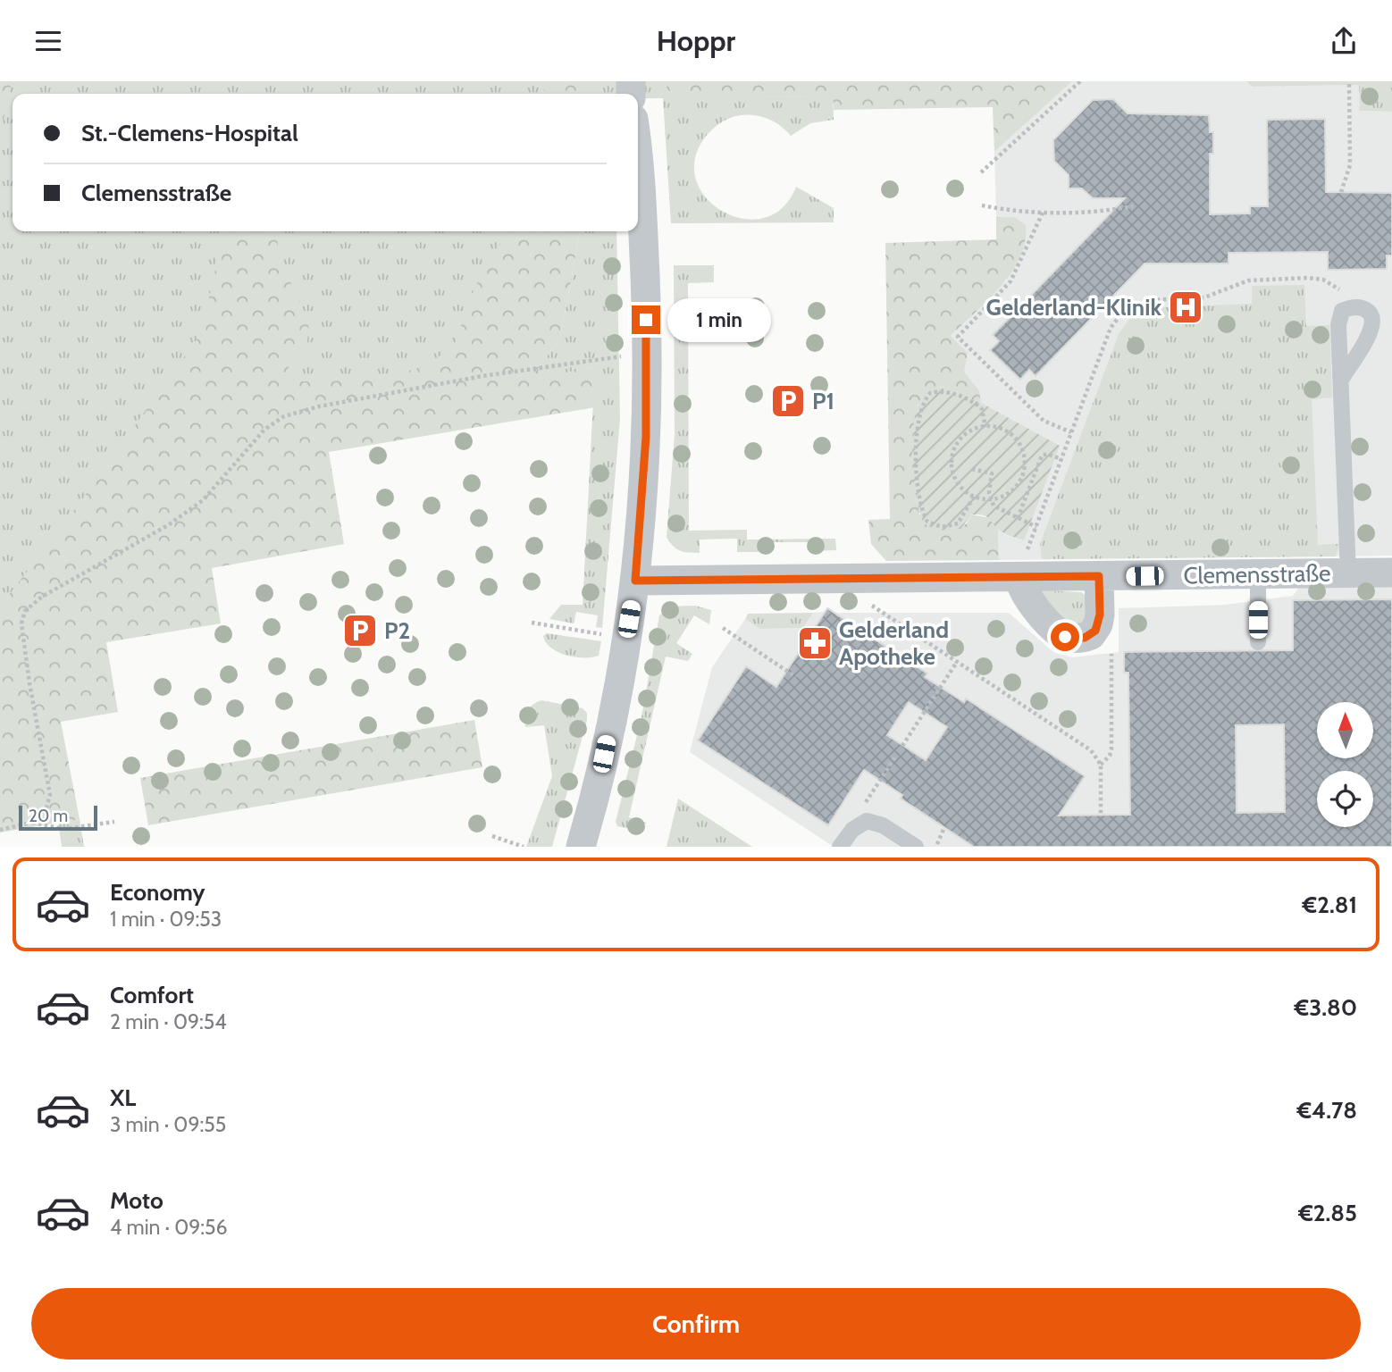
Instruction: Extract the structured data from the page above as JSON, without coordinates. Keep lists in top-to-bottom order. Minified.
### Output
{"streets":{"street":["Clemensstraße"]},"places":{"hospital":["Gelderland-Klinik"],"parking":["P1","P2"],"pharmacy":["Gelderland Apotheke"]},"scale_bar":"20 m","north":"top","page":{"header":"Hoppr","banner":["St.-Clemens-Hospital","Clemensstraße"],"bubble":"1 min","scale":"20 m","list":[{"name":"Economy","note":"1 min · 09:53","value":"€2.81"},{"name":"Comfort","note":"2 min · 09:54","value":"€3.80"},{"name":"XL","note":"3 min · 09:55","value":"€4.78"},{"name":"Moto","note":"4 min · 09:56","value":"€2.85"}],"buttons":"Confirm"}}
